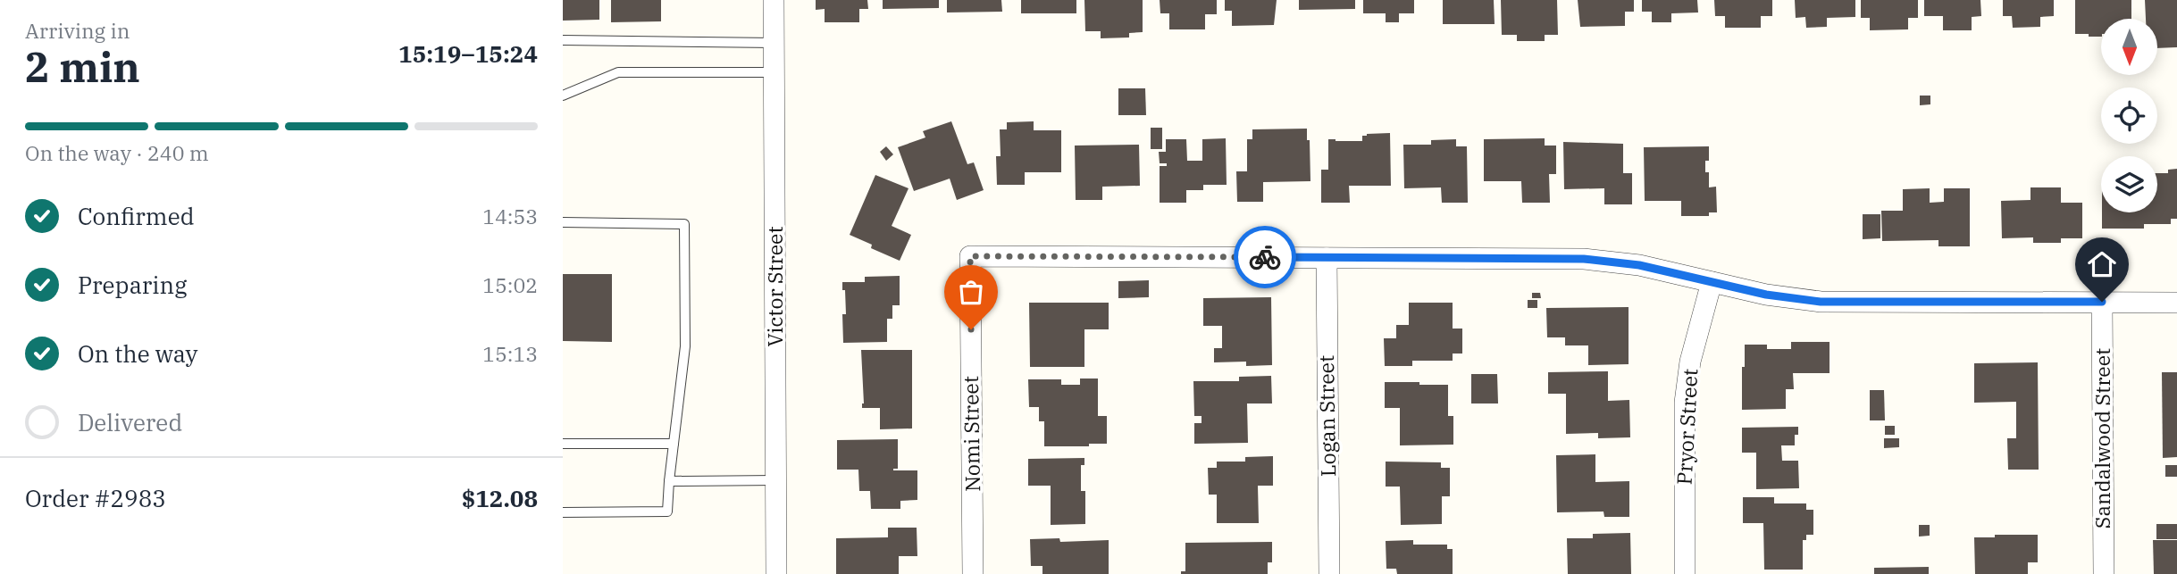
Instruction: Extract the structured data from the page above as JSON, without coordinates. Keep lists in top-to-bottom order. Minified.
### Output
{"streets":{"street":["Victor Street","Logan Street","Pryor Street","Nomi Street","Sandalwood Street"]},"crossings":[["Logan Street","Nomi Street"]],"north":"bottom","page":{"heading":["2 min","Arriving in","15:19–15:24"],"panel":["Order #2983","$12.08"],"bar":"On the way · 240 m","list":[["Confirmed","14:53"],["Preparing","15:02"],["On the way","15:13"],"Delivered"]}}
